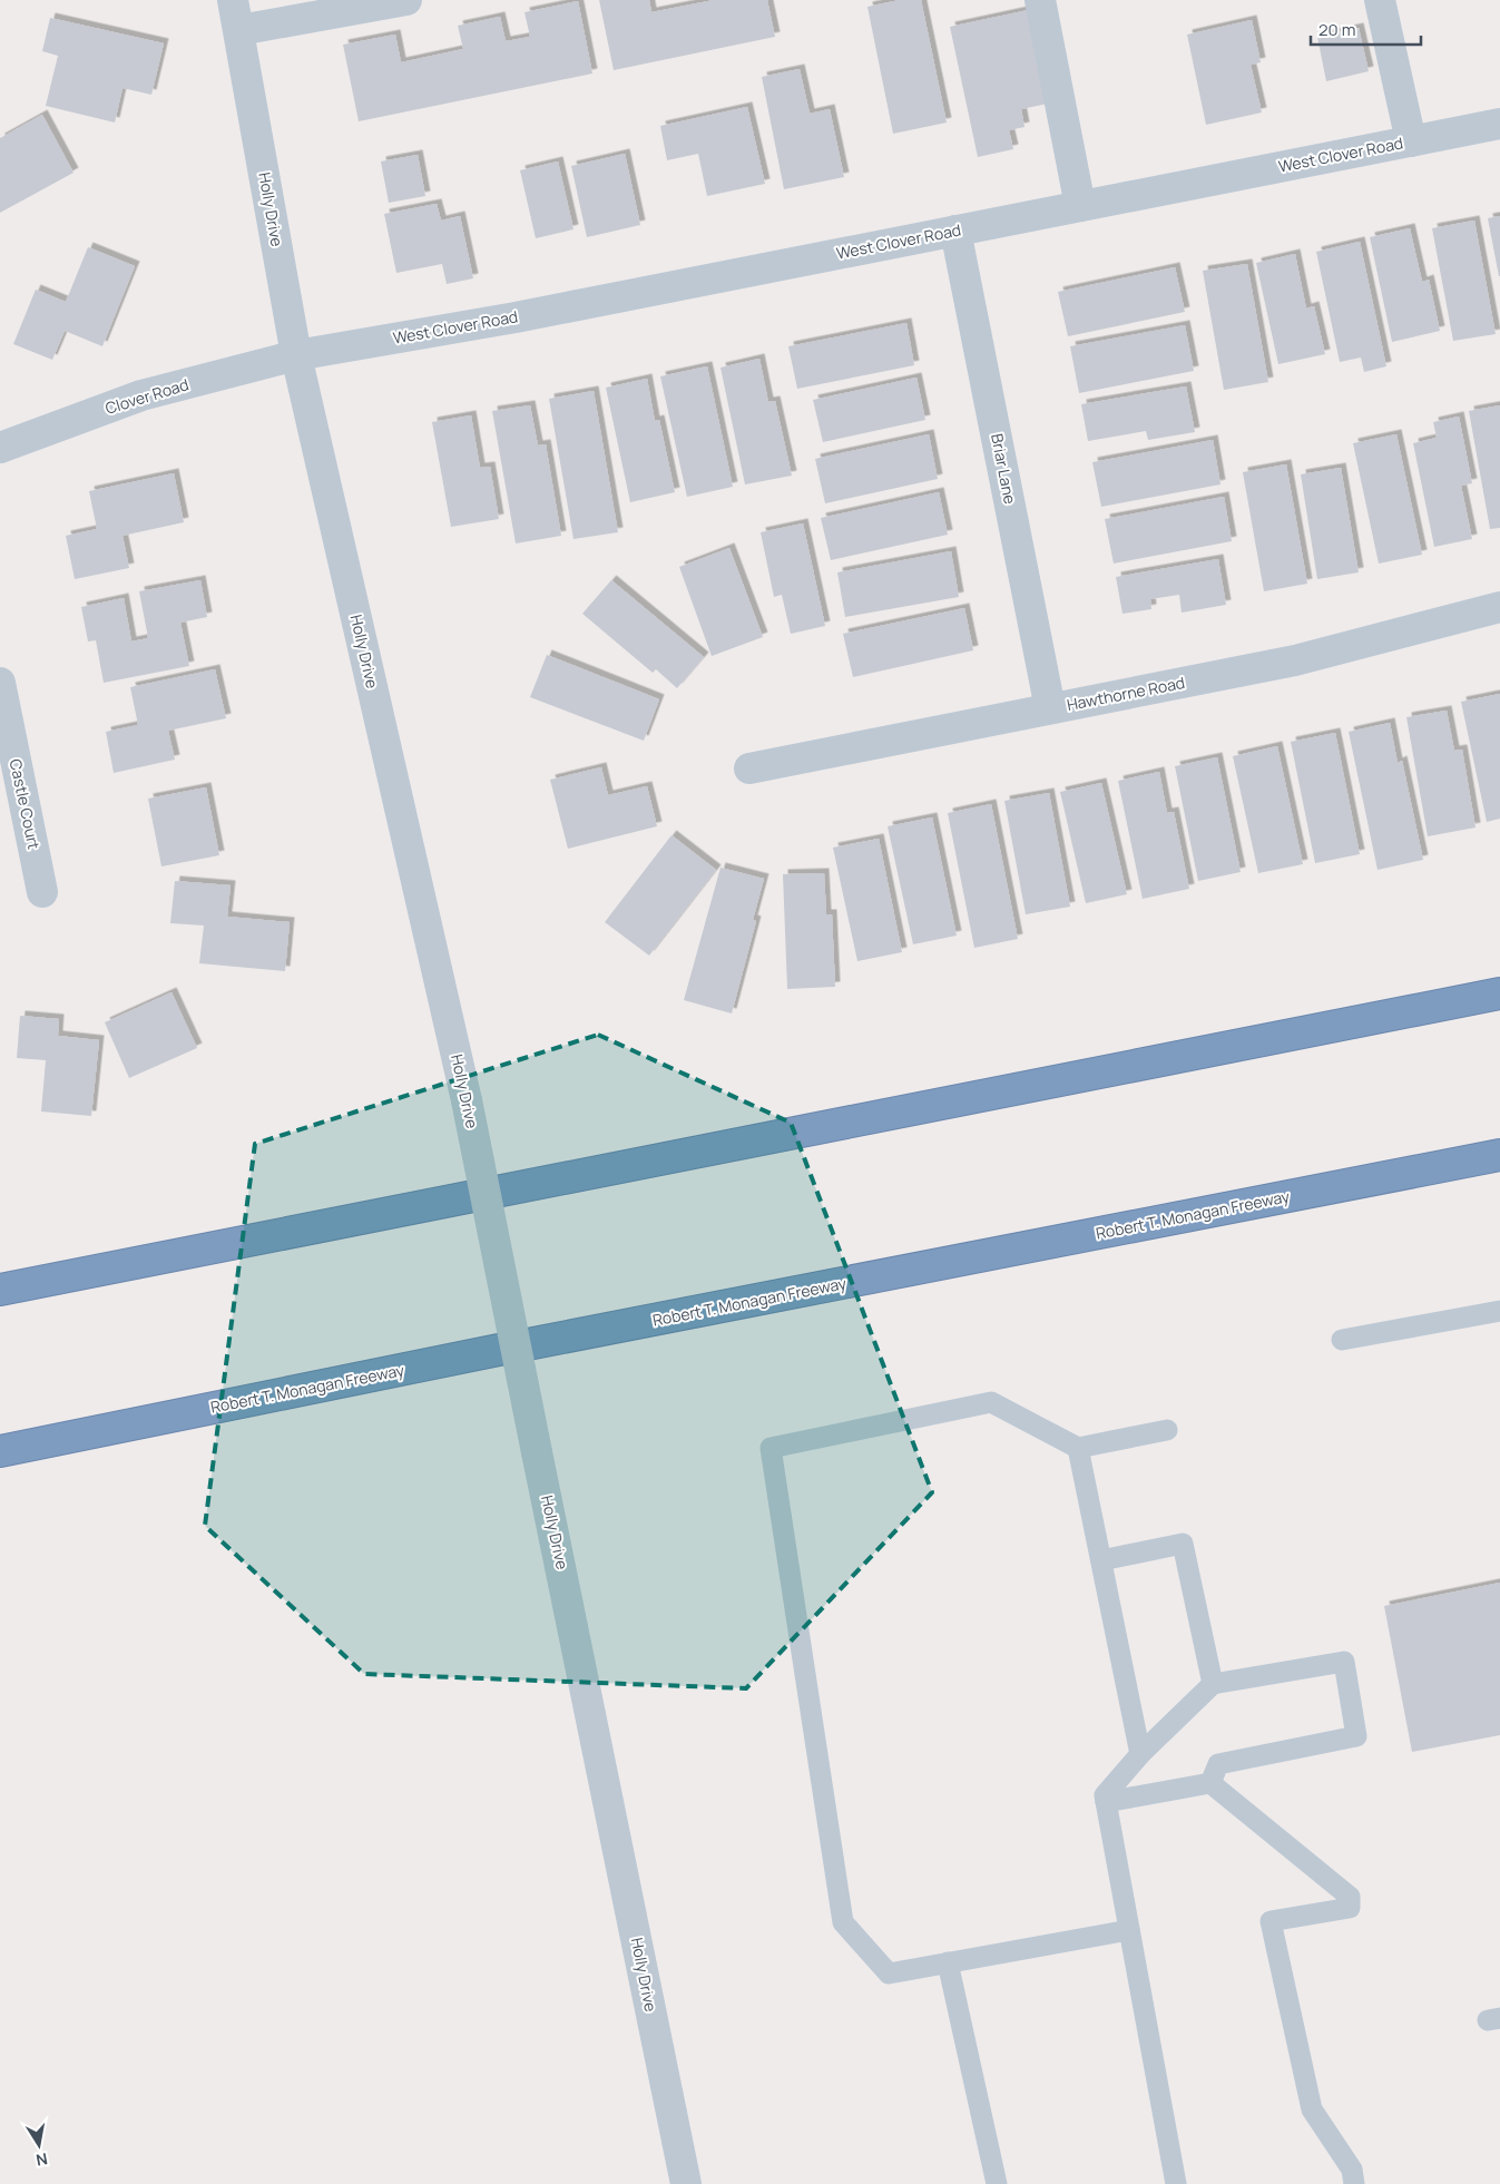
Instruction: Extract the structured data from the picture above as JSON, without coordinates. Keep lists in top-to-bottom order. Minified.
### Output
{"streets":{"highway":["Robert T. Monagan Freeway"],"street":["West Clover Road","Holly Drive","Clover Road","Briar Lane","Hawthorne Road","Castle Court"]},"crossings":[["West Clover Road","Holly Drive"],["West Clover Road","Clover Road"],["West Clover Road","Briar Lane"],["Holly Drive","Clover Road"],["Briar Lane","Hawthorne Road"]],"scale_bar":"20 m","north":"bottom"}
